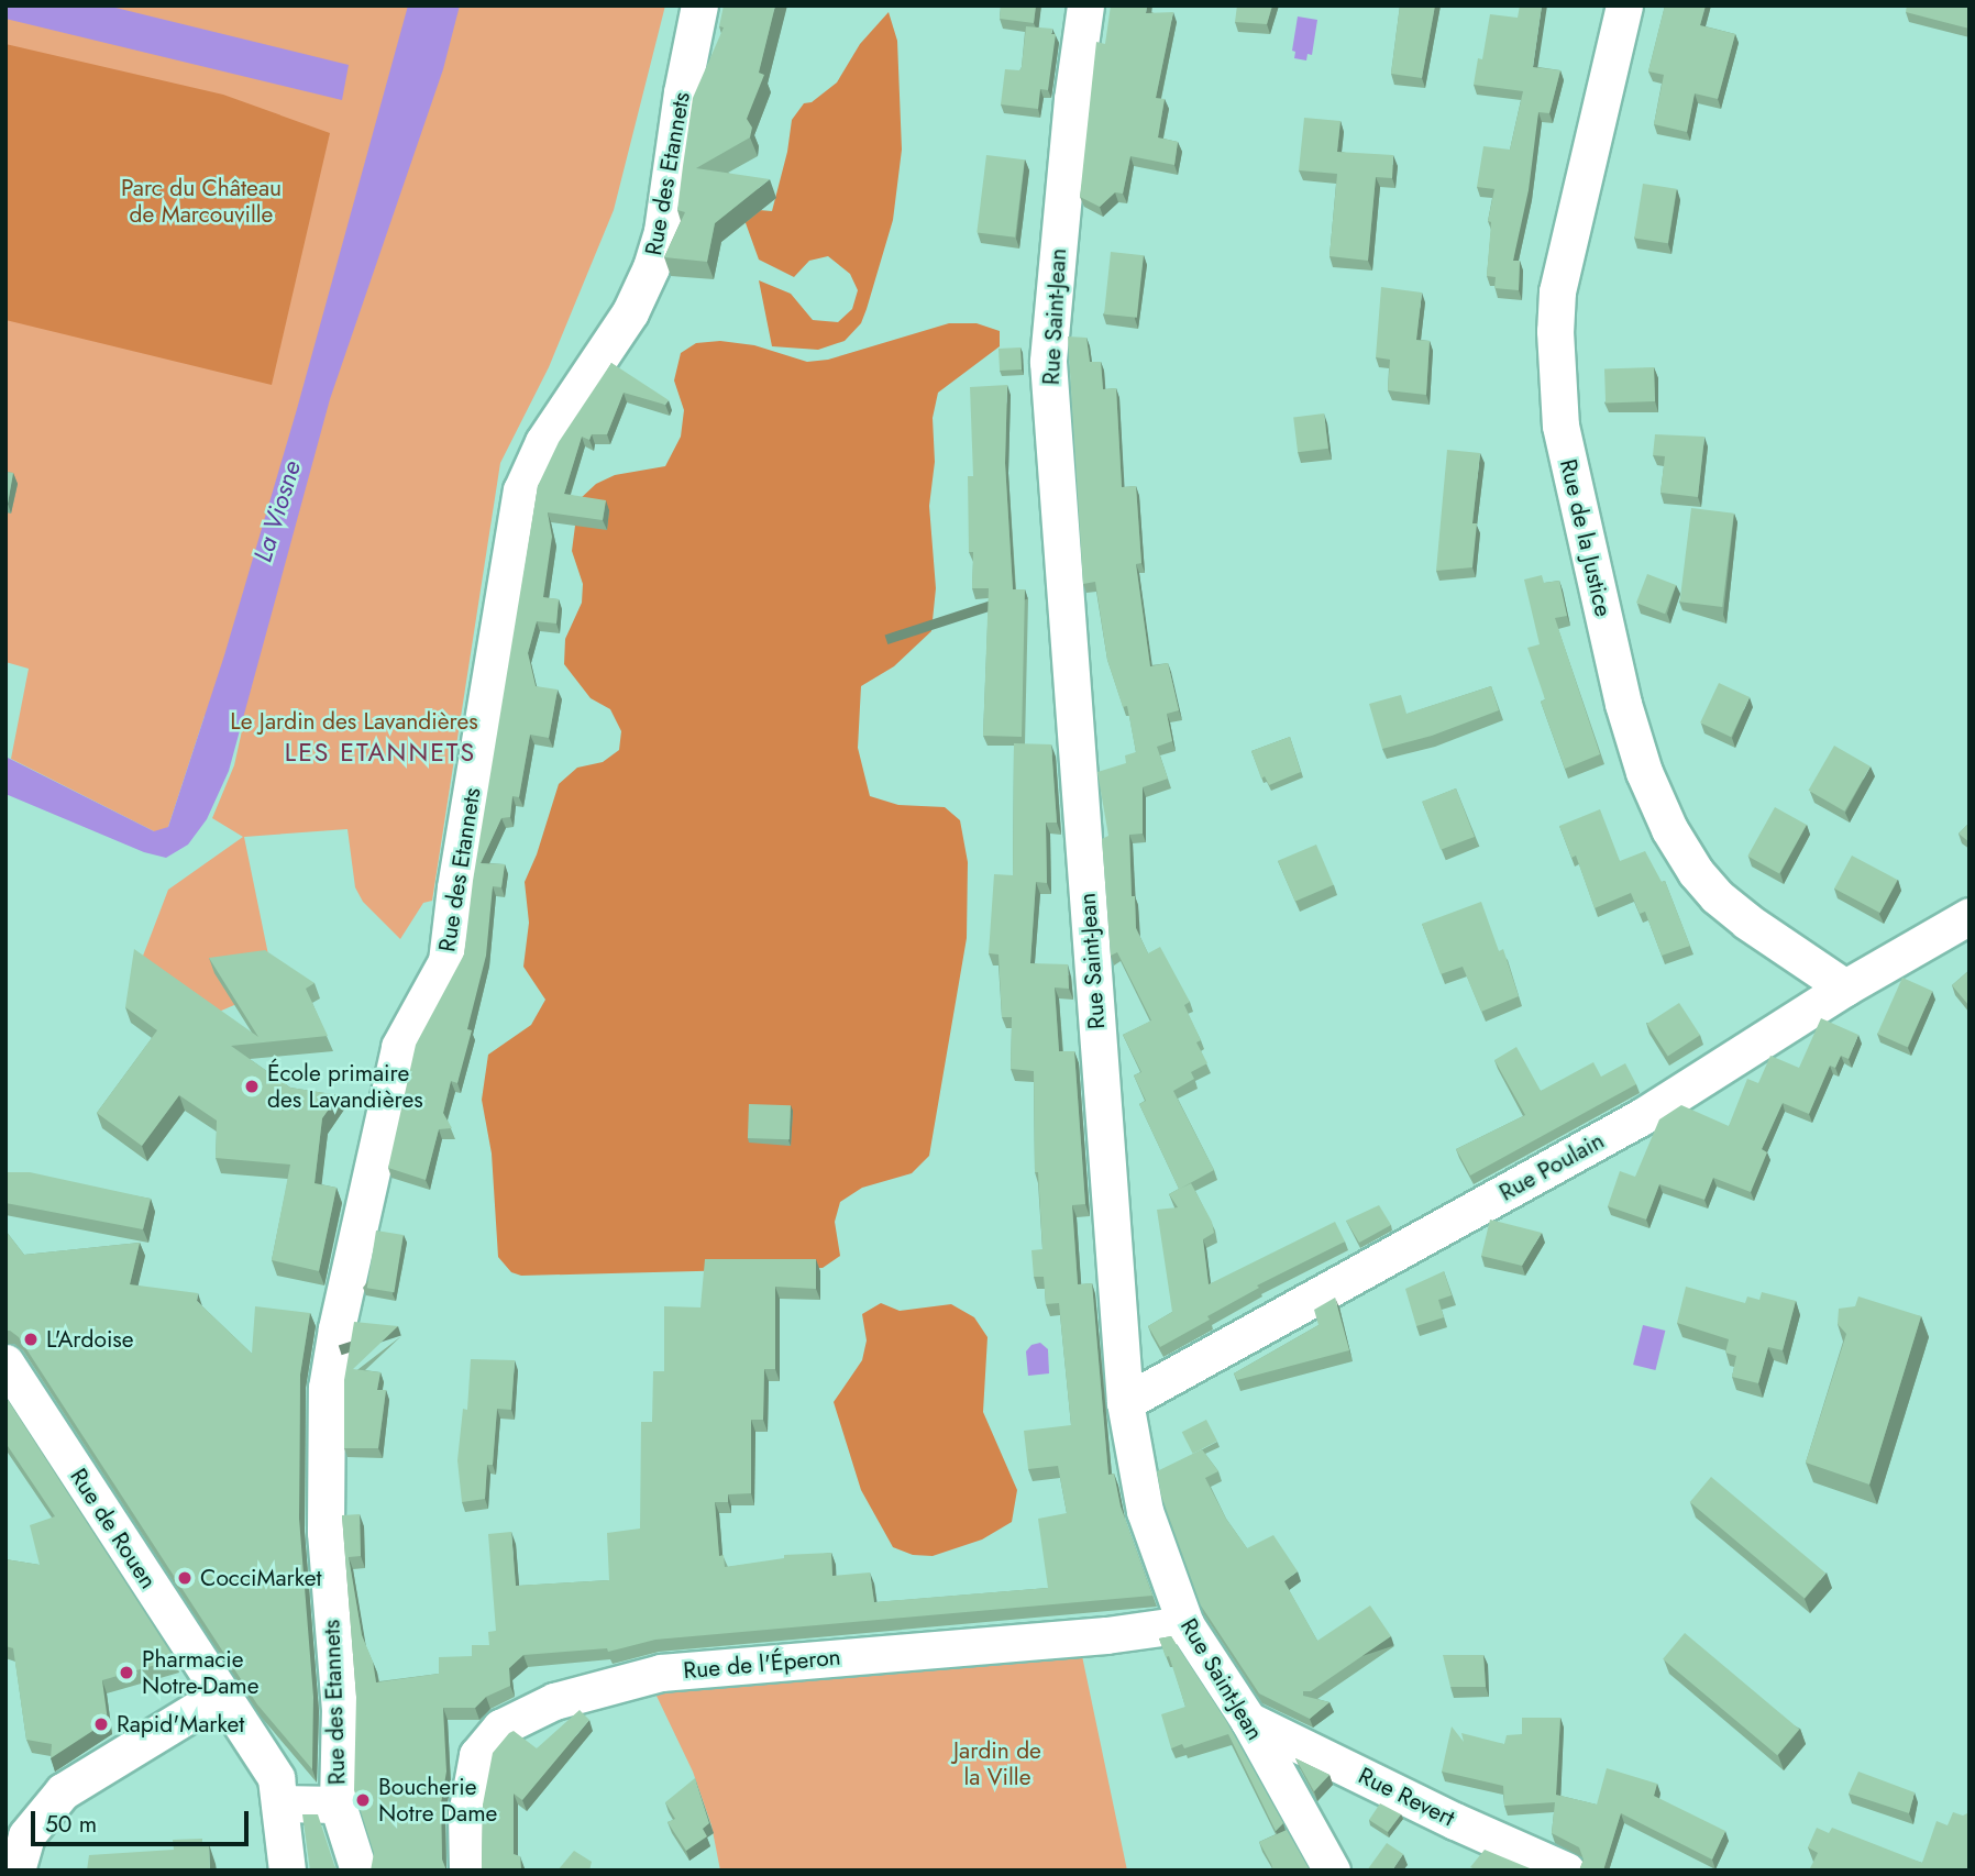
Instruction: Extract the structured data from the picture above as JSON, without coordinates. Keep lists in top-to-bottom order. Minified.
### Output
{"streets":{"street":["Rue des Etannets","Rue Saint-Jean","Rue de la Justice","Rue Poulain","Rue de Rouen","Rue de l'Éperon","Rue Revert"]},"crossings":[["Rue Saint-Jean","Rue Poulain"],["Rue Saint-Jean","Rue de l'Éperon"],["Rue Saint-Jean","Rue Revert"],["Rue de la Justice","Rue Poulain"]],"districts":["LES ETANNETS"],"water":["La Viosne"],"parks":["Parc du Château de Marcouville","Le Jardin des Lavandières","Jardin de la Ville"],"places":["École primaire des Lavandières","L'Ardoise","CocciMarket","Pharmacie Notre-Dame","Rapid'Market","Boucherie Notre Dame"],"scale_bar":"50 m"}
